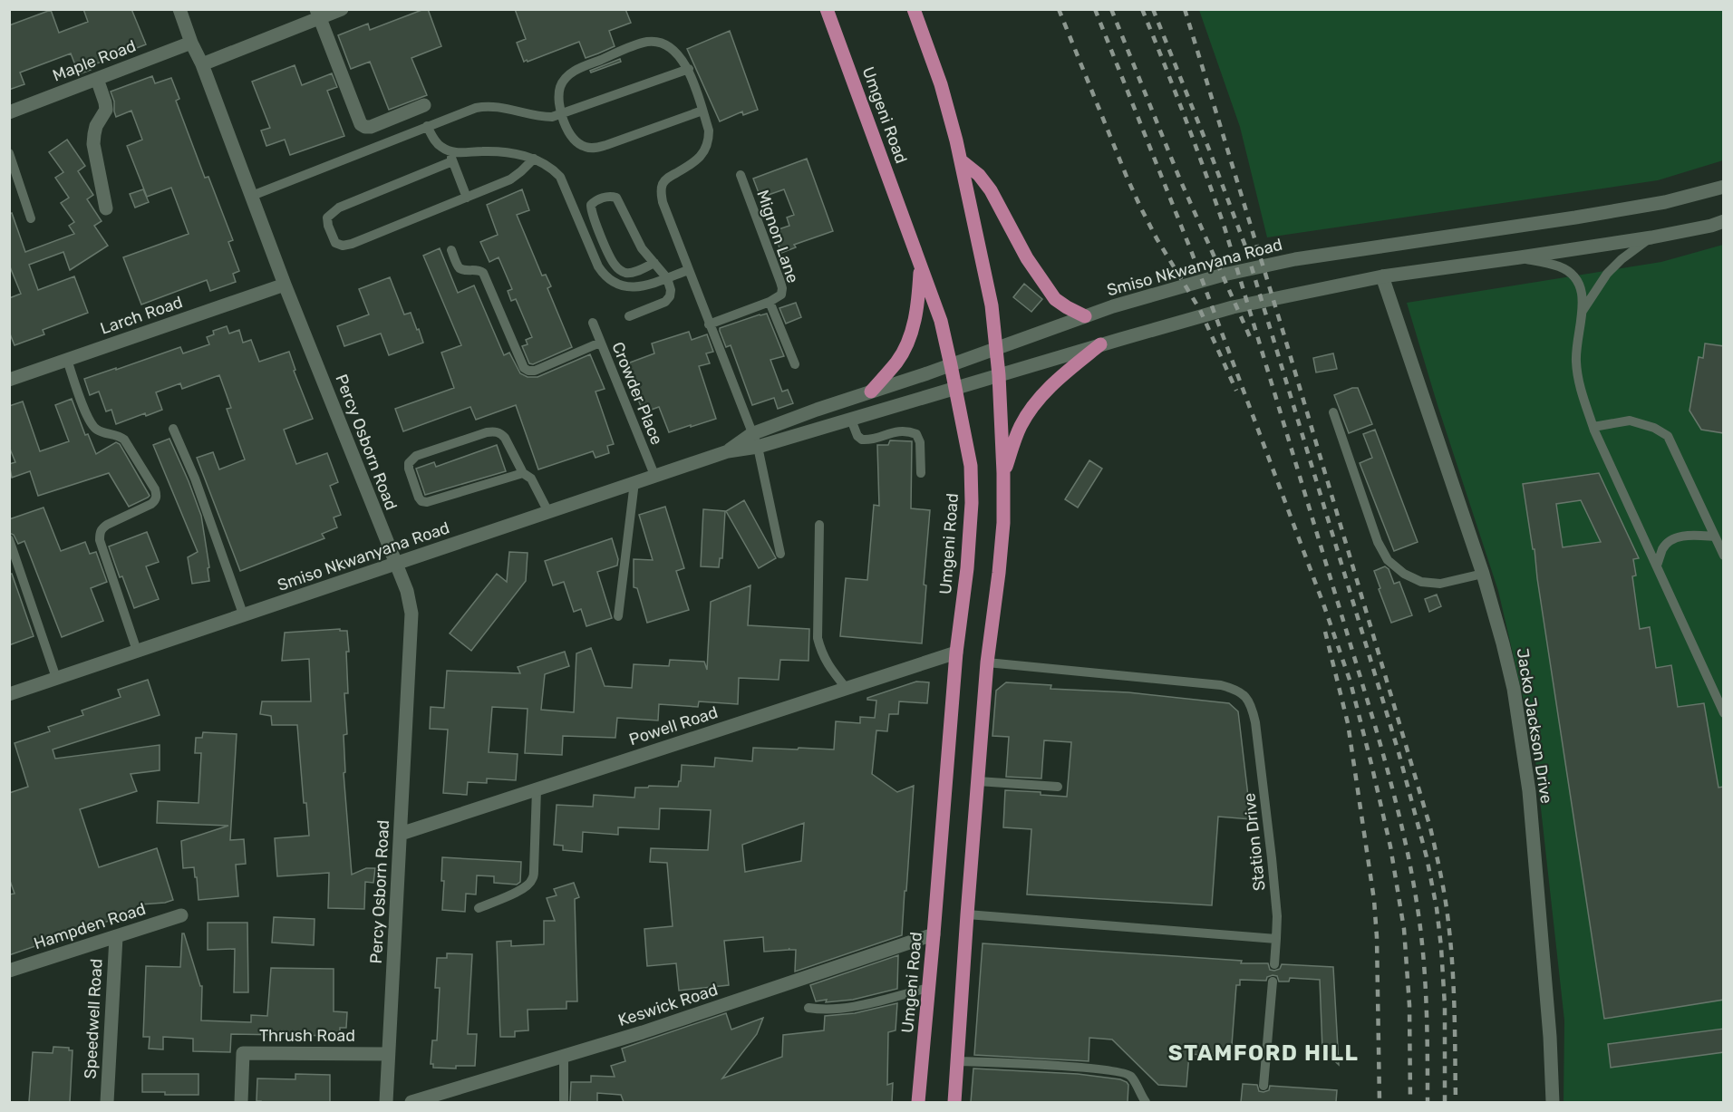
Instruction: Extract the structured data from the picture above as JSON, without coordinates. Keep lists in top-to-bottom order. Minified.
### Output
{"streets":{"main road":["Umgeni Road"],"street":["Maple Road","Smiso Nkwanyana Road","Larch Road","Percy Osborn Road","Powell Road","Jacko Jackson Drive","Hampden Road","Keswick Road","Speedwell Road","Thrush Road"],"lane":["Mignon Lane","Crowder Place","Station Drive"]},"crossings":[["Maple Road","Percy Osborn Road"],["Umgeni Road","Smiso Nkwanyana Road"],["Umgeni Road","Powell Road"],["Umgeni Road","Keswick Road"],["Smiso Nkwanyana Road","Crowder Place"],["Smiso Nkwanyana Road","Percy Osborn Road"],["Smiso Nkwanyana Road","Jacko Jackson Drive"],["Larch Road","Percy Osborn Road"],["Percy Osborn Road","Powell Road"],["Percy Osborn Road","Thrush Road"],["Hampden Road","Speedwell Road"]],"districts":["STAMFORD HILL"]}
